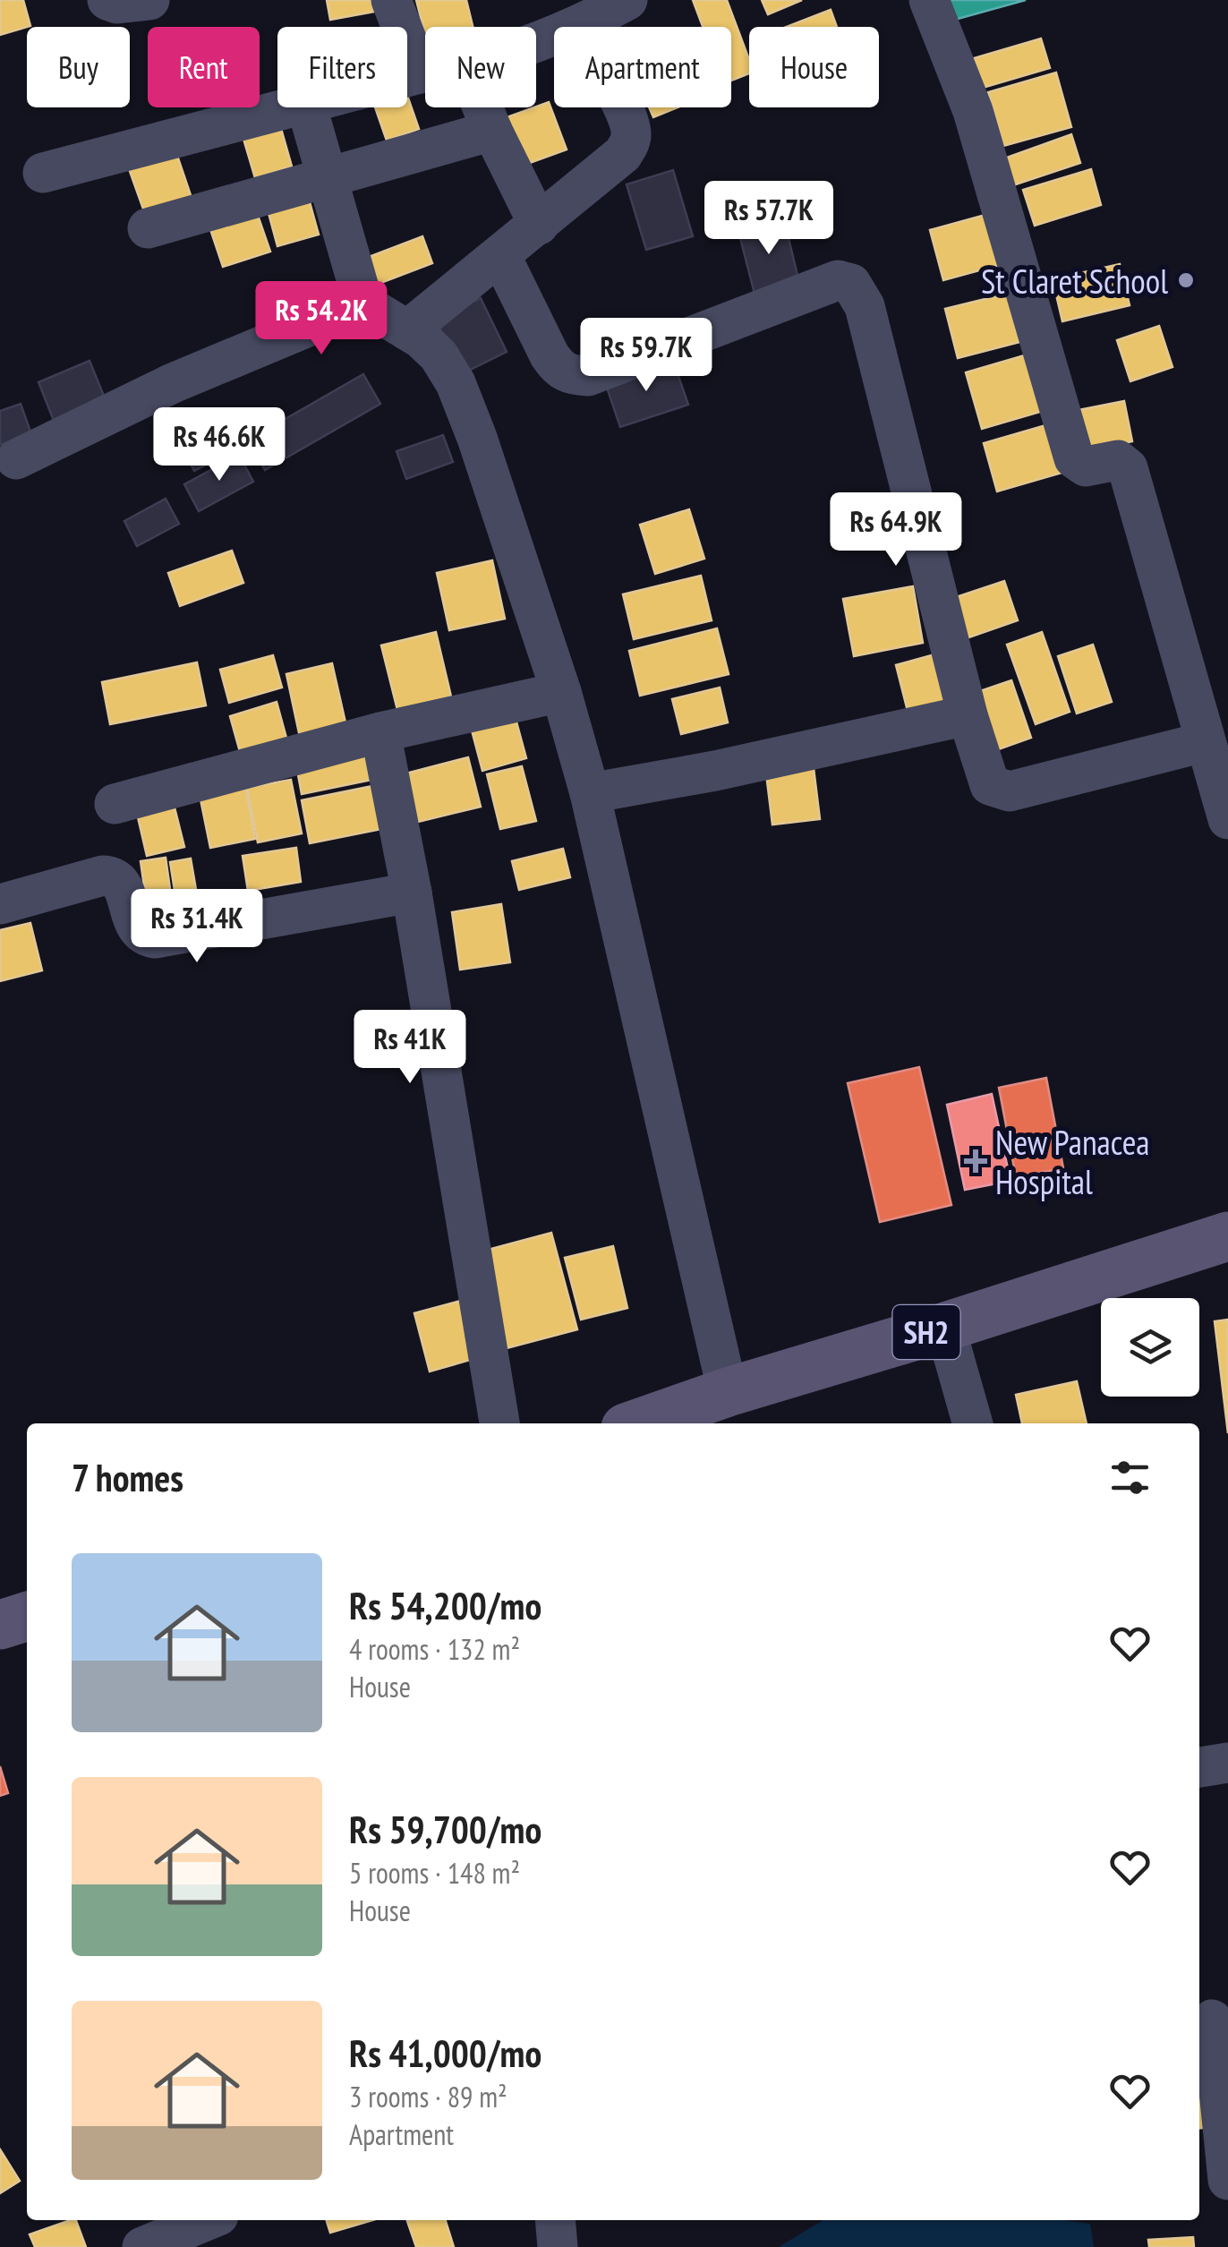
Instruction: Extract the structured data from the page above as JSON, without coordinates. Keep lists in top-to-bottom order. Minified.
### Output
{"streets":{"main road":["SH2"]},"places":{"other":["St Claret School"],"health":["New Panacea Hospital"]},"page":{"chip":["Buy","Rent","Filters","New","Apartment","House"],"price":["Rs 57.7K","Rs 54.2K","Rs 59.7K","Rs 46.6K","Rs 64.9K","Rs 31.4K","Rs 41K"],"heading":"7 homes","list":[{"name":"Rs 54,200/mo","note":"4 rooms · 132 m² · House"},{"name":"Rs 59,700/mo","note":"5 rooms · 148 m² · House"},{"name":"Rs 41,000/mo","note":"3 rooms · 89 m² · Apartment"}]}}
